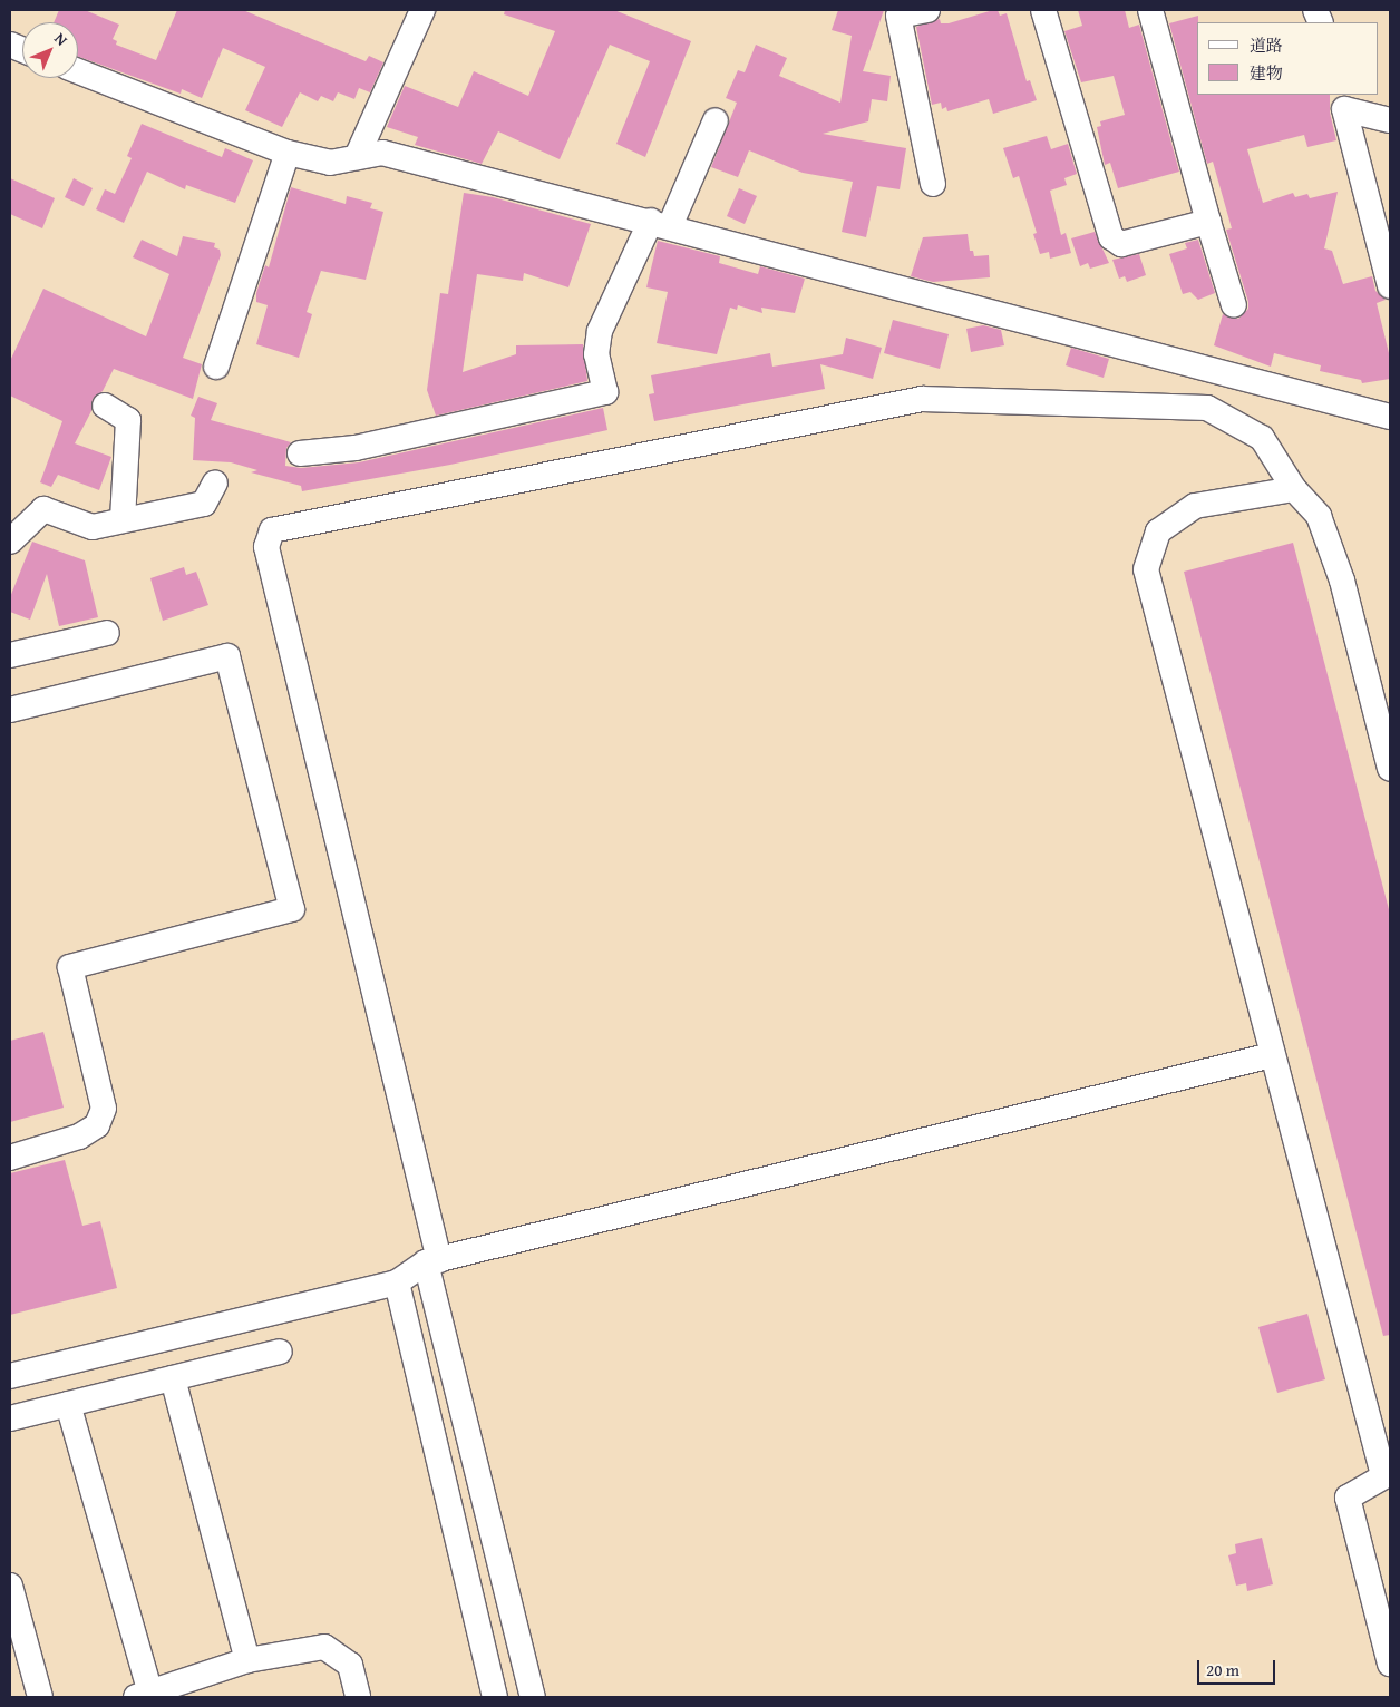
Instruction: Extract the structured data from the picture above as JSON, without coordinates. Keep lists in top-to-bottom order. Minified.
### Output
{"legend":["道路","建物"],"scale_bar":"20 m","north":"top right"}
